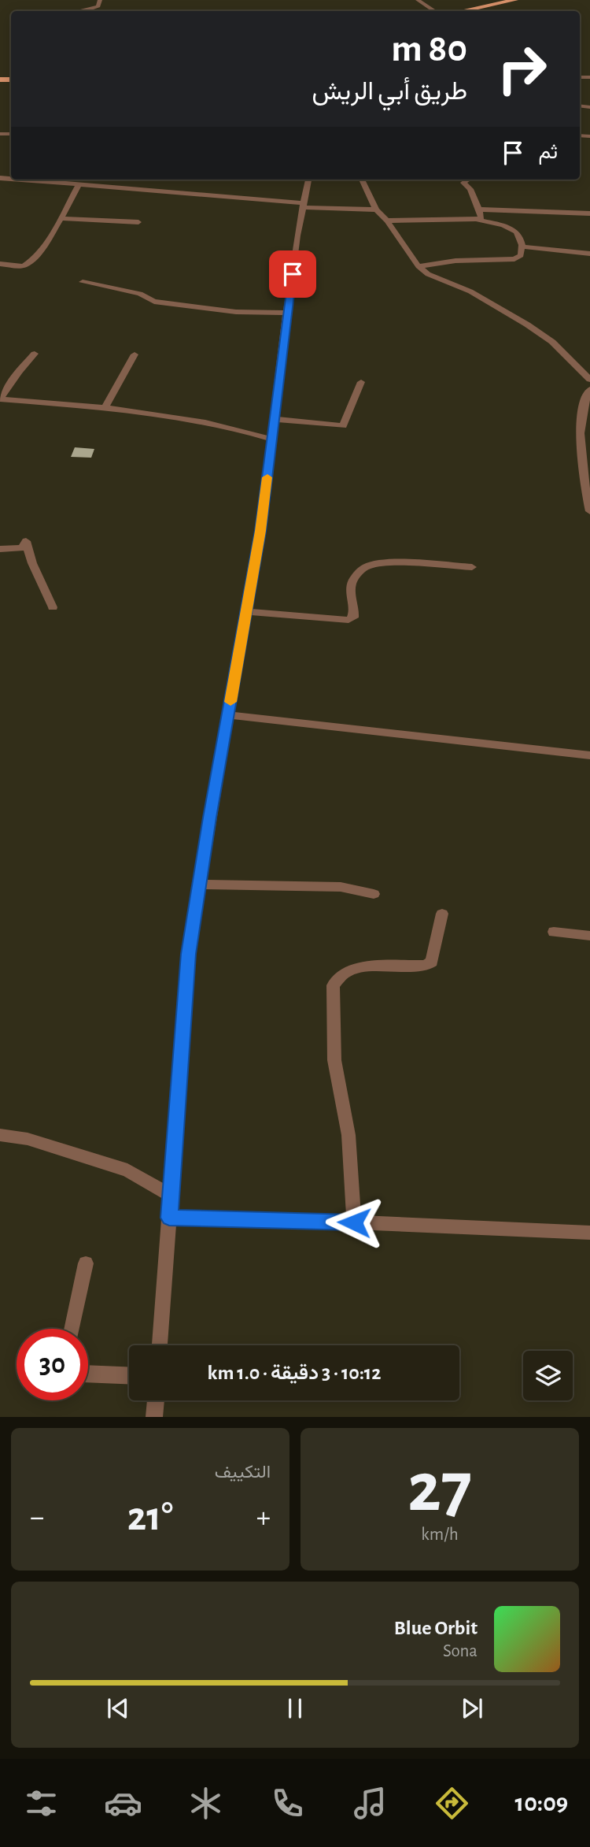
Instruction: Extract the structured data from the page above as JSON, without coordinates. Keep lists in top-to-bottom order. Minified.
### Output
{"page":{"turn":["80 m","طريق أبي الريش"],"then":"ثم","limit":"30","trip":"10:12 · 3 دقيقة · 1.0 km","tile":[["27","km/h"],"التكييف"],"heat":["−","21°","+"],"song":["Blue Orbit","Sona"],"tabs":"10:09"}}
